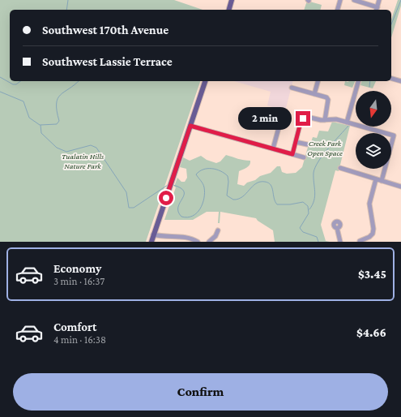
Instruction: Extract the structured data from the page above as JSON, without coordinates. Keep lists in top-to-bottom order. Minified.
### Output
{"parks":["Creek Park Open Space","Tualatin Hills Nature Park"],"north":"bottom","page":{"banner":["Southwest 170th Avenue","Southwest Lassie Terrace"],"bubble":"2 min","list":[{"name":"Economy","note":"3 min · 16:37","value":"$3.45"},{"name":"Comfort","note":"4 min · 16:38","value":"$4.66"}],"buttons":"Confirm"}}
